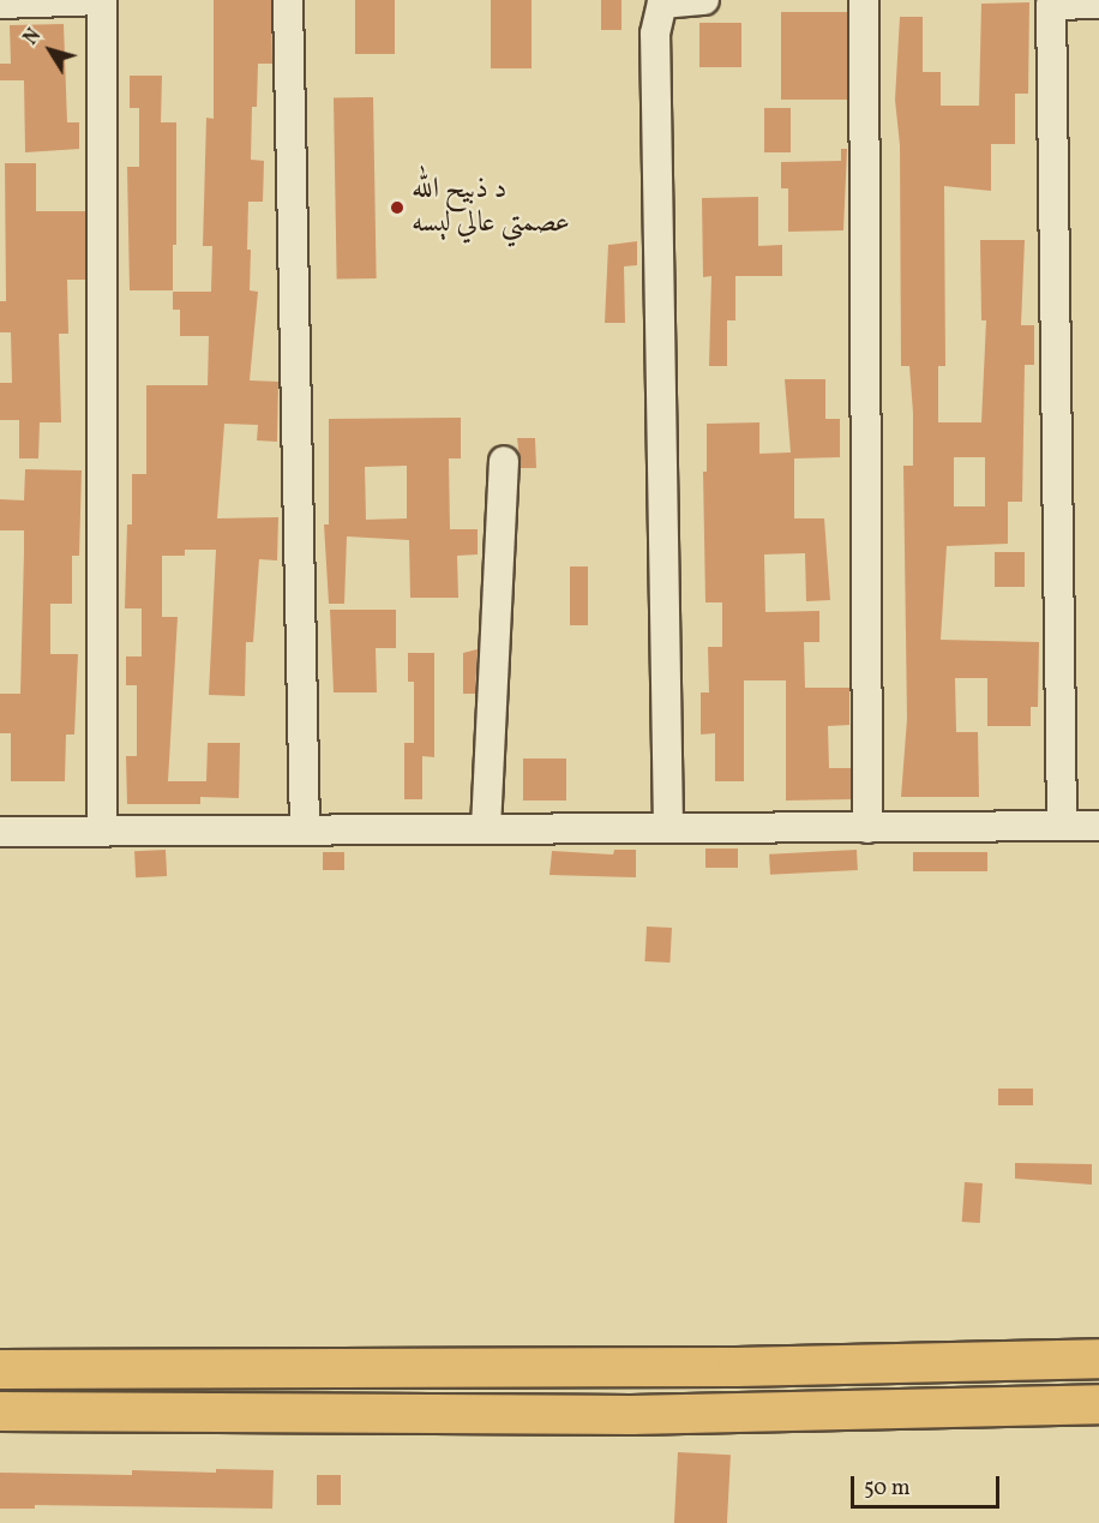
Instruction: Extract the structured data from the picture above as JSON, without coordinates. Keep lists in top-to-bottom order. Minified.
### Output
{"places":["د ذبیح الله عصمتي عالي لېسه"],"scale_bar":"50 m","north":"top left"}
